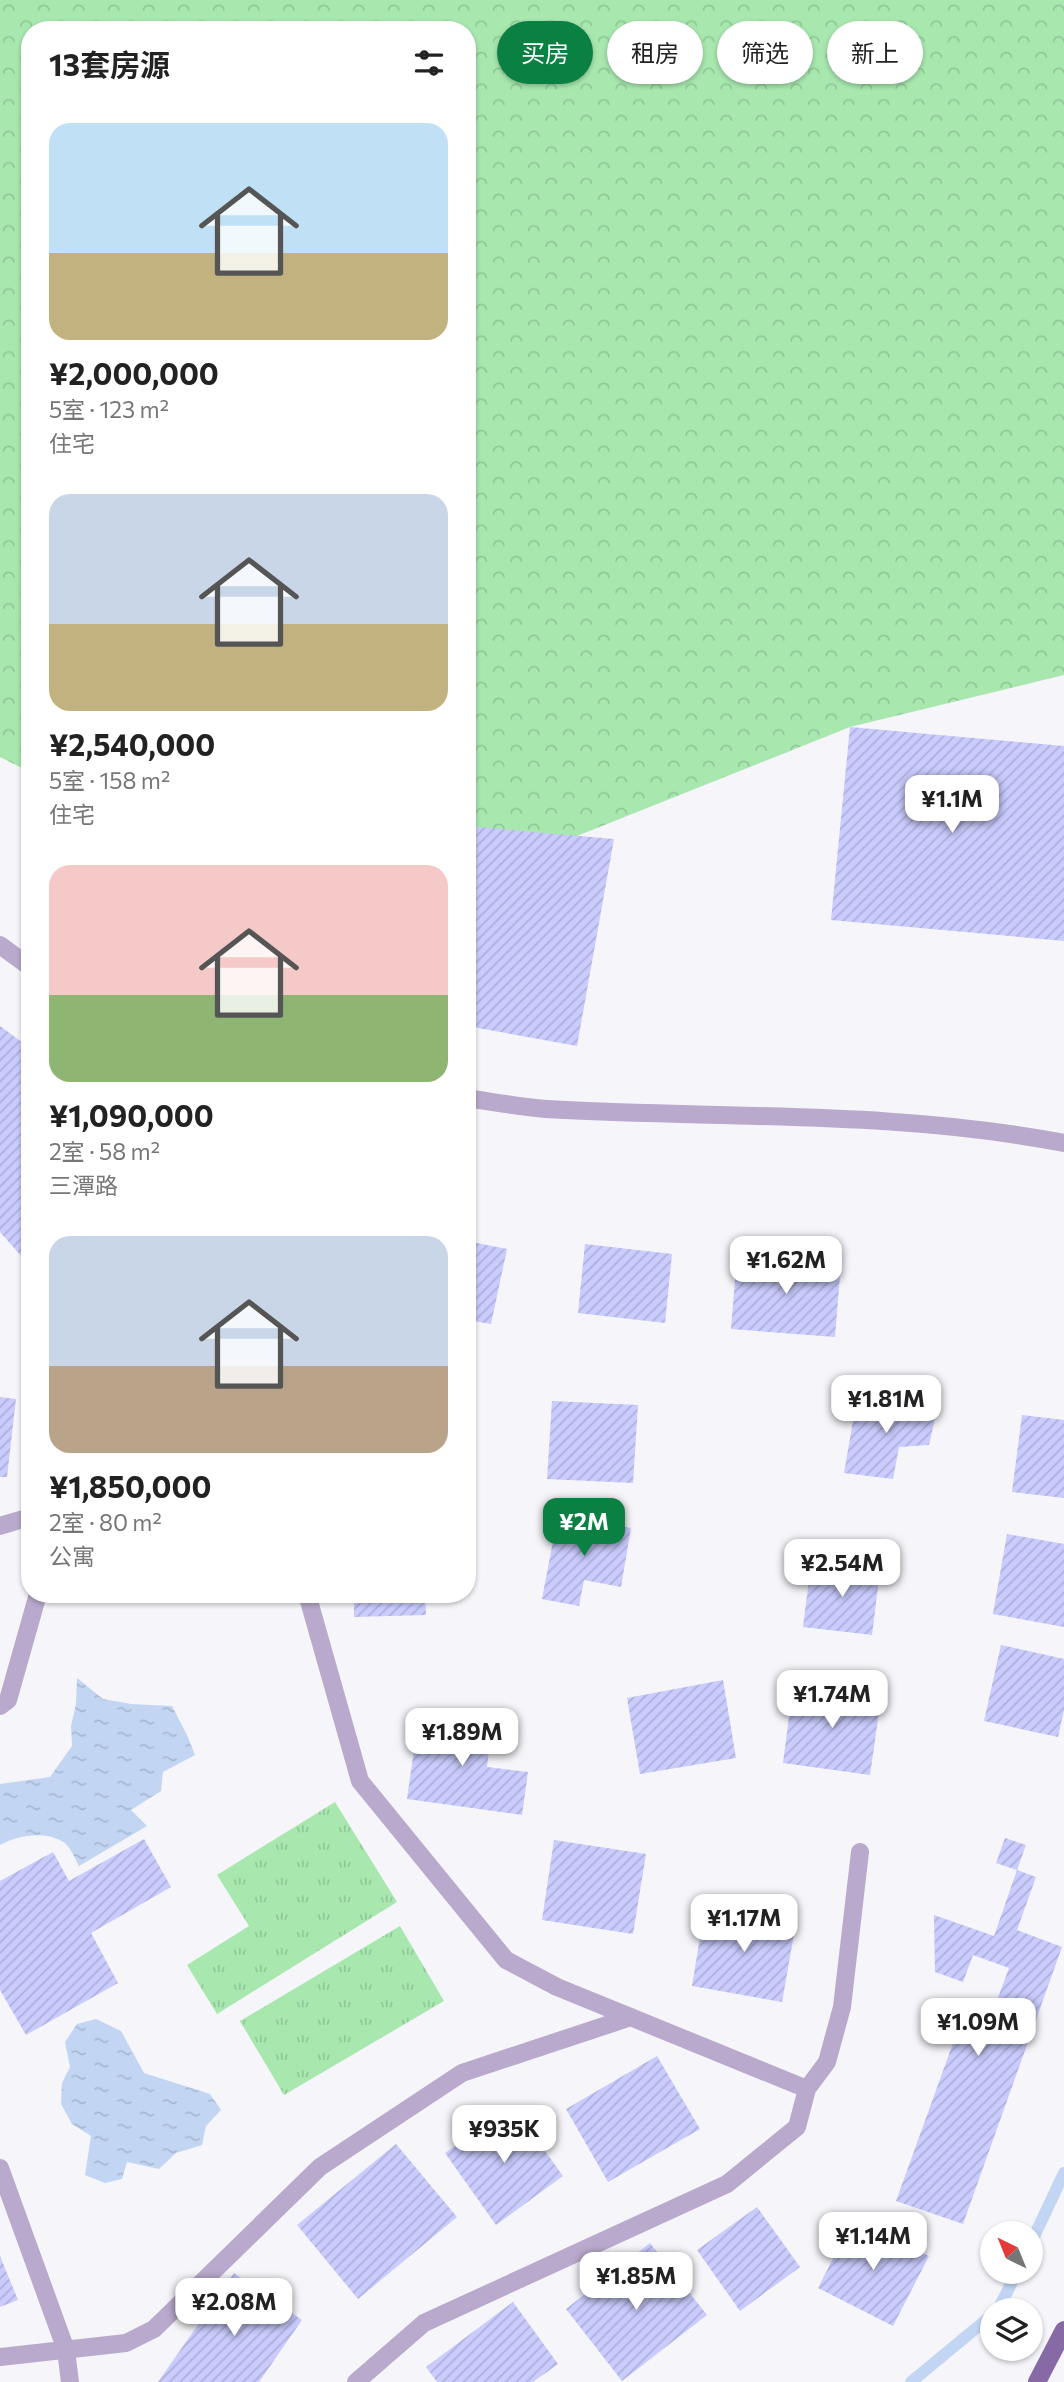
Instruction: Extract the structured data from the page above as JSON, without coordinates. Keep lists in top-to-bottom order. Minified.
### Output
{"north":"top left","page":{"chip":["买房","租房","筛选","新上"],"heading":"13套房源","list":[{"name":"¥2,000,000","note":"5室 · 123 m² · 住宅"},{"name":"¥2,540,000","note":"5室 · 158 m² · 住宅"},{"name":"¥1,090,000","note":"2室 · 58 m² · 三潭路"},{"name":"¥1,850,000","note":"2室 · 80 m² · 公寓"}],"price":["¥1.1M","¥1.62M","¥1.81M","¥2M","¥2.54M","¥1.74M","¥1.89M","¥1.17M","¥1.09M","¥935K","¥1.14M","¥1.85M","¥2.08M"]}}
